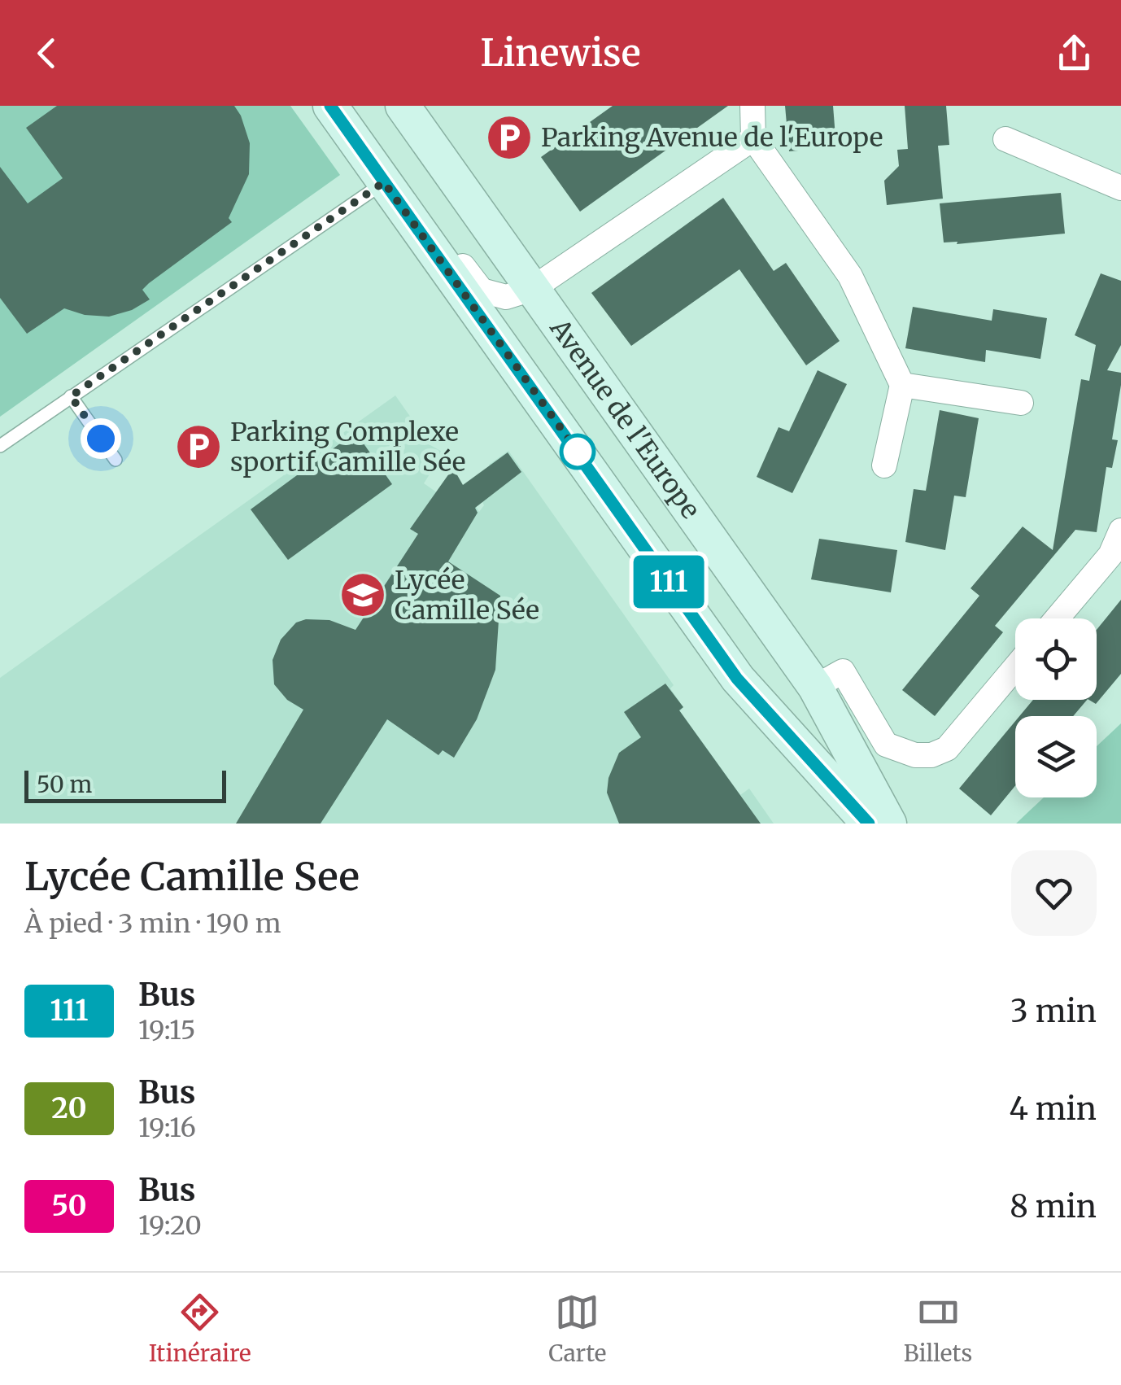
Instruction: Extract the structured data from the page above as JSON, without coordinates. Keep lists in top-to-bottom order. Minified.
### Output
{"streets":{"main road":["Avenue de l'Europe"]},"places":{"parking":["Parking Avenue de l'Europe","Parking Complexe sportif Camille Sée"],"school or university":["Lycée Camille Sée"]},"lines":["bus line 111"],"scale_bar":"50 m","page":{"header":"Linewise","on_map":"111","scale":"50 m","heading":["Lycée Camille See","À pied · 3 min · 190 m"],"list":[{"mark":"111","name":"Bus","note":"19:15","value":"3 min"},{"mark":"20","name":"Bus","note":"19:16","value":"4 min"},{"mark":"50","name":"Bus","note":"19:20","value":"8 min"}],"tabs":["Itinéraire","Carte","Billets"]}}
